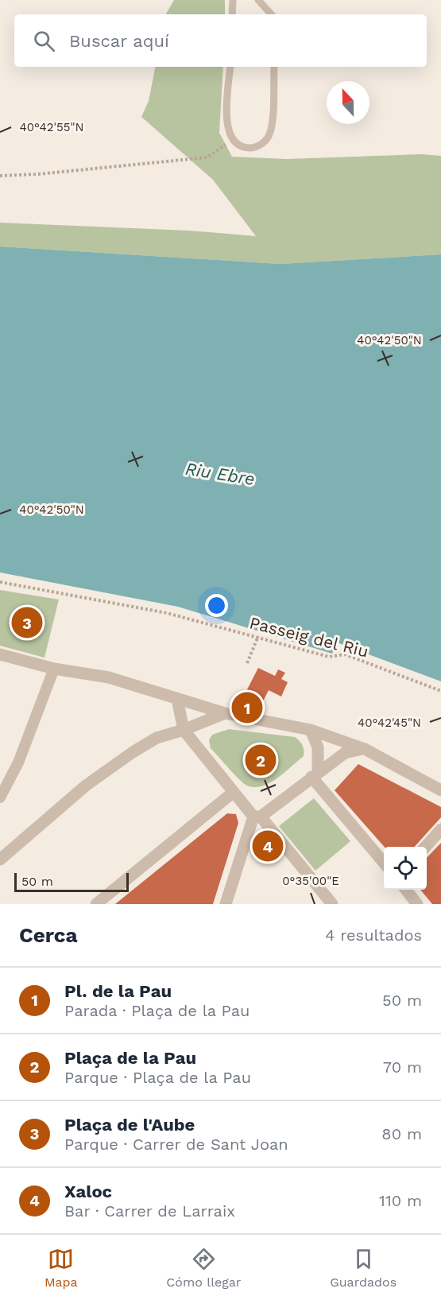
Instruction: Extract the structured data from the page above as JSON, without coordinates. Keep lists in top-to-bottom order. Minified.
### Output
{"streets":{"path":["Passeig del Riu"]},"water":["Riu Ebre"],"scale_bar":"50 m","north":"top","page":{"search":"Buscar aquí","pins":["3","1","2","4"],"scale":"50 m","heading":["Cerca","4 resultados"],"list":[{"mark":"1","name":"Pl. de la Pau","note":"Parada · Plaça de la Pau","value":"50 m"},{"mark":"2","name":"Plaça de la Pau","note":"Parque · Plaça de la Pau","value":"70 m"},{"mark":"3","name":"Plaça de l'Aube","note":"Parque · Carrer de Sant Joan","value":"80 m"},{"mark":"4","name":"Xaloc","note":"Bar · Carrer de Larraix","value":"110 m"}],"nav":["Mapa","Cómo llegar","Guardados"]},"coordinates":["40°42'55\"N","40°42'50\"N","40°42'45\"N","0°35'00\"E"]}
